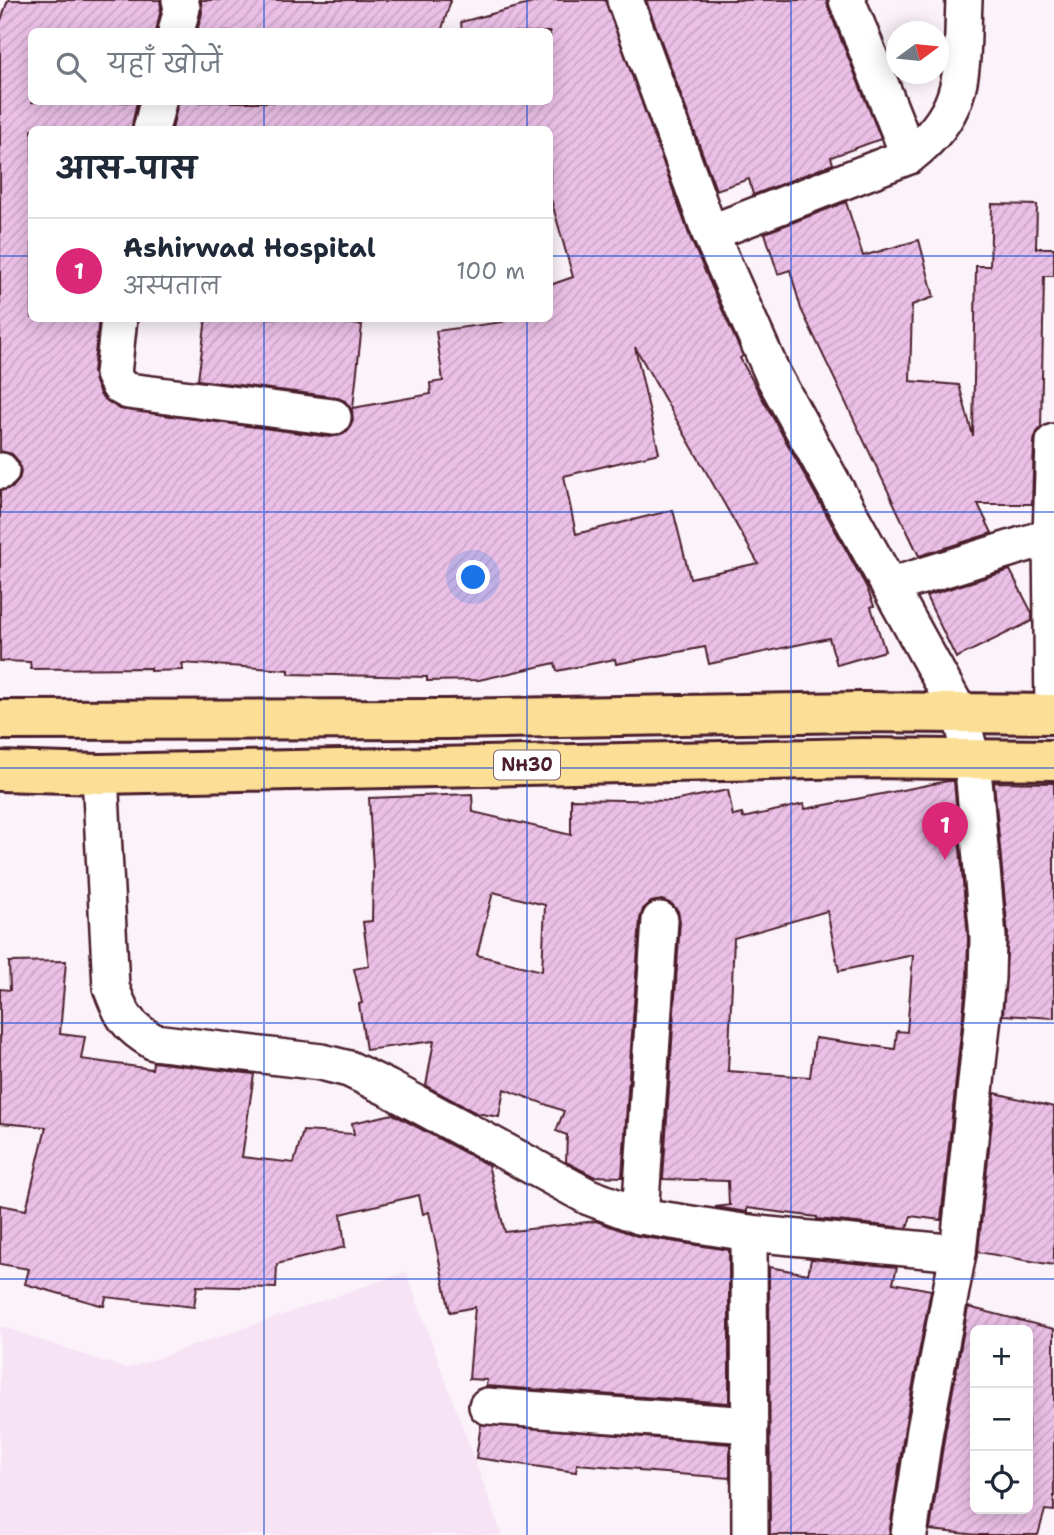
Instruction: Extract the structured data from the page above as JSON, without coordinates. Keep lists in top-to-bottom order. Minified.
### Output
{"streets":{"highway":["NH30"]},"north":"right","page":{"search":"यहाँ खोजें","heading":"आस-पास","list":[{"mark":"1","name":"Ashirwad Hospital","note":"अस्पताल","value":"100 m"}],"pins":"1","map_buttons":["+","−"]}}
